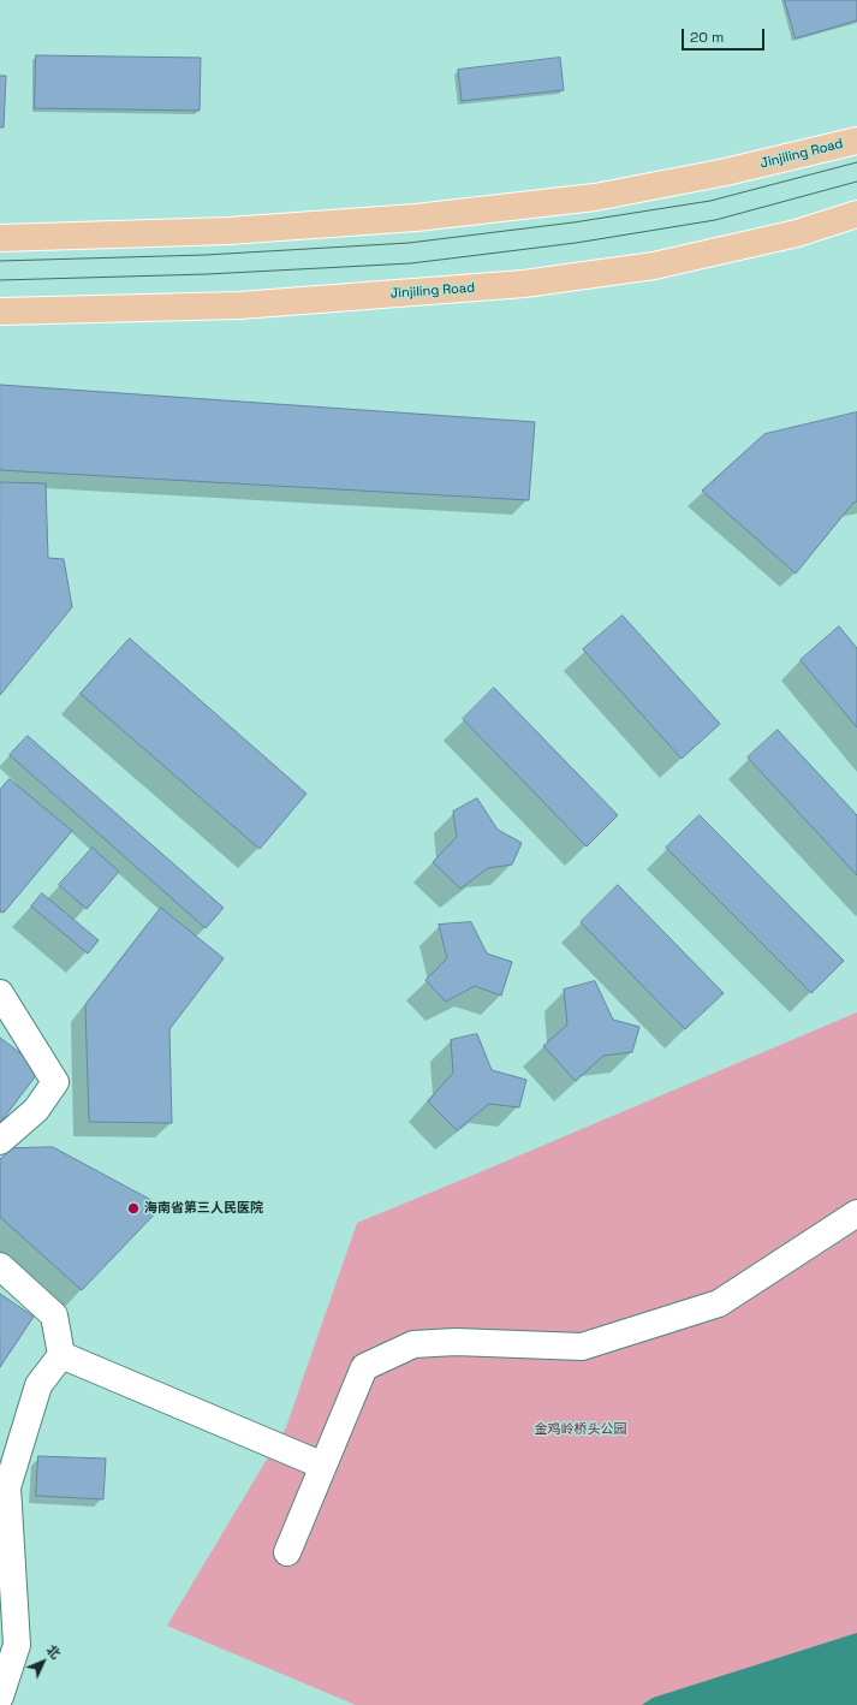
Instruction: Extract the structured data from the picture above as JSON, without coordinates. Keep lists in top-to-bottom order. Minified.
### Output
{"streets":{"main road":["Jinjiling Road"]},"parks":["金鸡岭桥头公园"],"places":["海南省第三人民医院"],"scale_bar":"20 m","north":"top right"}
